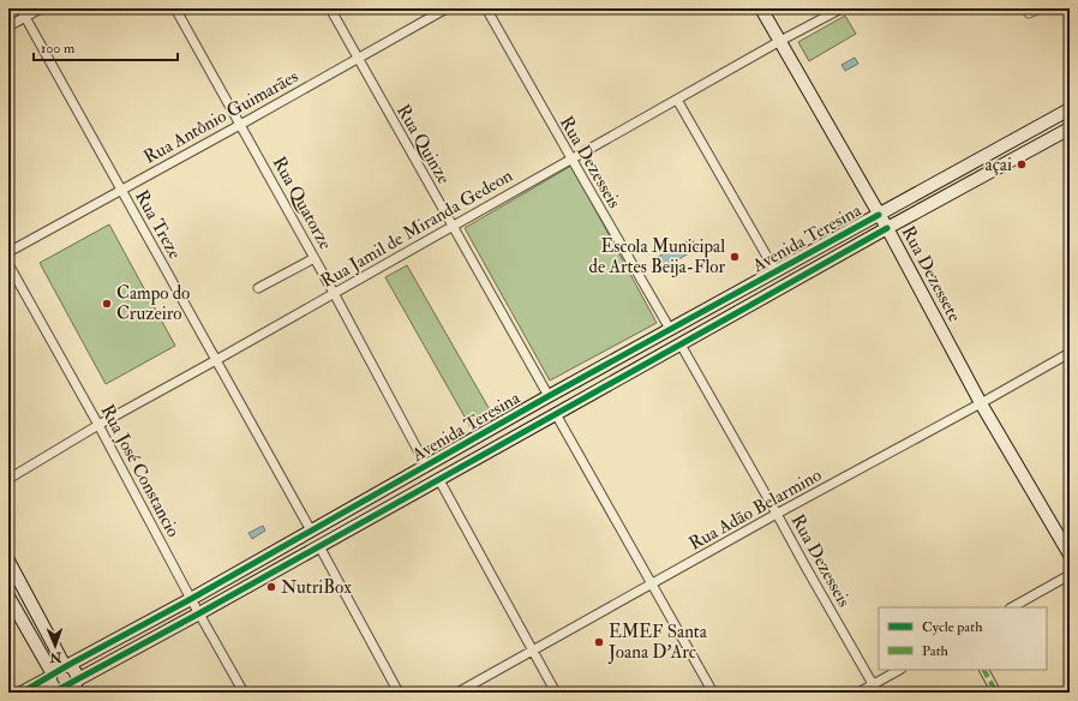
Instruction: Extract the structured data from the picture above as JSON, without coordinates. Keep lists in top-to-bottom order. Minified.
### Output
{"streets":{"main road":["Avenida Teresina","Rua Dezessete"],"street":["Rua Antônio Guimarães","Rua Quinze","Rua Dezesseis","Rua Quatorze","Rua Treze","Rua Jamil de Miranda Gedeon","Rua José Constancio","Rua Adão Belarmino"]},"crossings":[["Rua Antônio Guimarães","Rua Quinze"],["Rua Antônio Guimarães","Rua Quatorze"],["Rua Antônio Guimarães","Rua Treze"],["Rua Quinze","Rua Jamil de Miranda Gedeon"],["Rua Quinze","Avenida Teresina"],["Rua Dezesseis","Rua Jamil de Miranda Gedeon"],["Rua Dezesseis","Avenida Teresina"],["Rua Dezesseis","Rua Adão Belarmino"],["Rua Quatorze","Rua Jamil de Miranda Gedeon"],["Rua Quatorze","Avenida Teresina"],["Rua Treze","Rua Jamil de Miranda Gedeon"],["Rua Treze","Avenida Teresina"],["Rua Jamil de Miranda Gedeon","Rua Dezessete"],["Rua Jamil de Miranda Gedeon","Rua José Constancio"],["Avenida Teresina","Rua Dezessete"],["Avenida Teresina","Rua José Constancio"],["Rua Dezessete","Rua Adão Belarmino"]],"places":["açai","Escola Municipal de Artes Beija-Flor","Campo do Cruzeiro","NutriBox","EMEF Santa Joana D'Arc"],"legend":["Cycle path","Path"],"scale_bar":"100 m","north":"bottom"}
